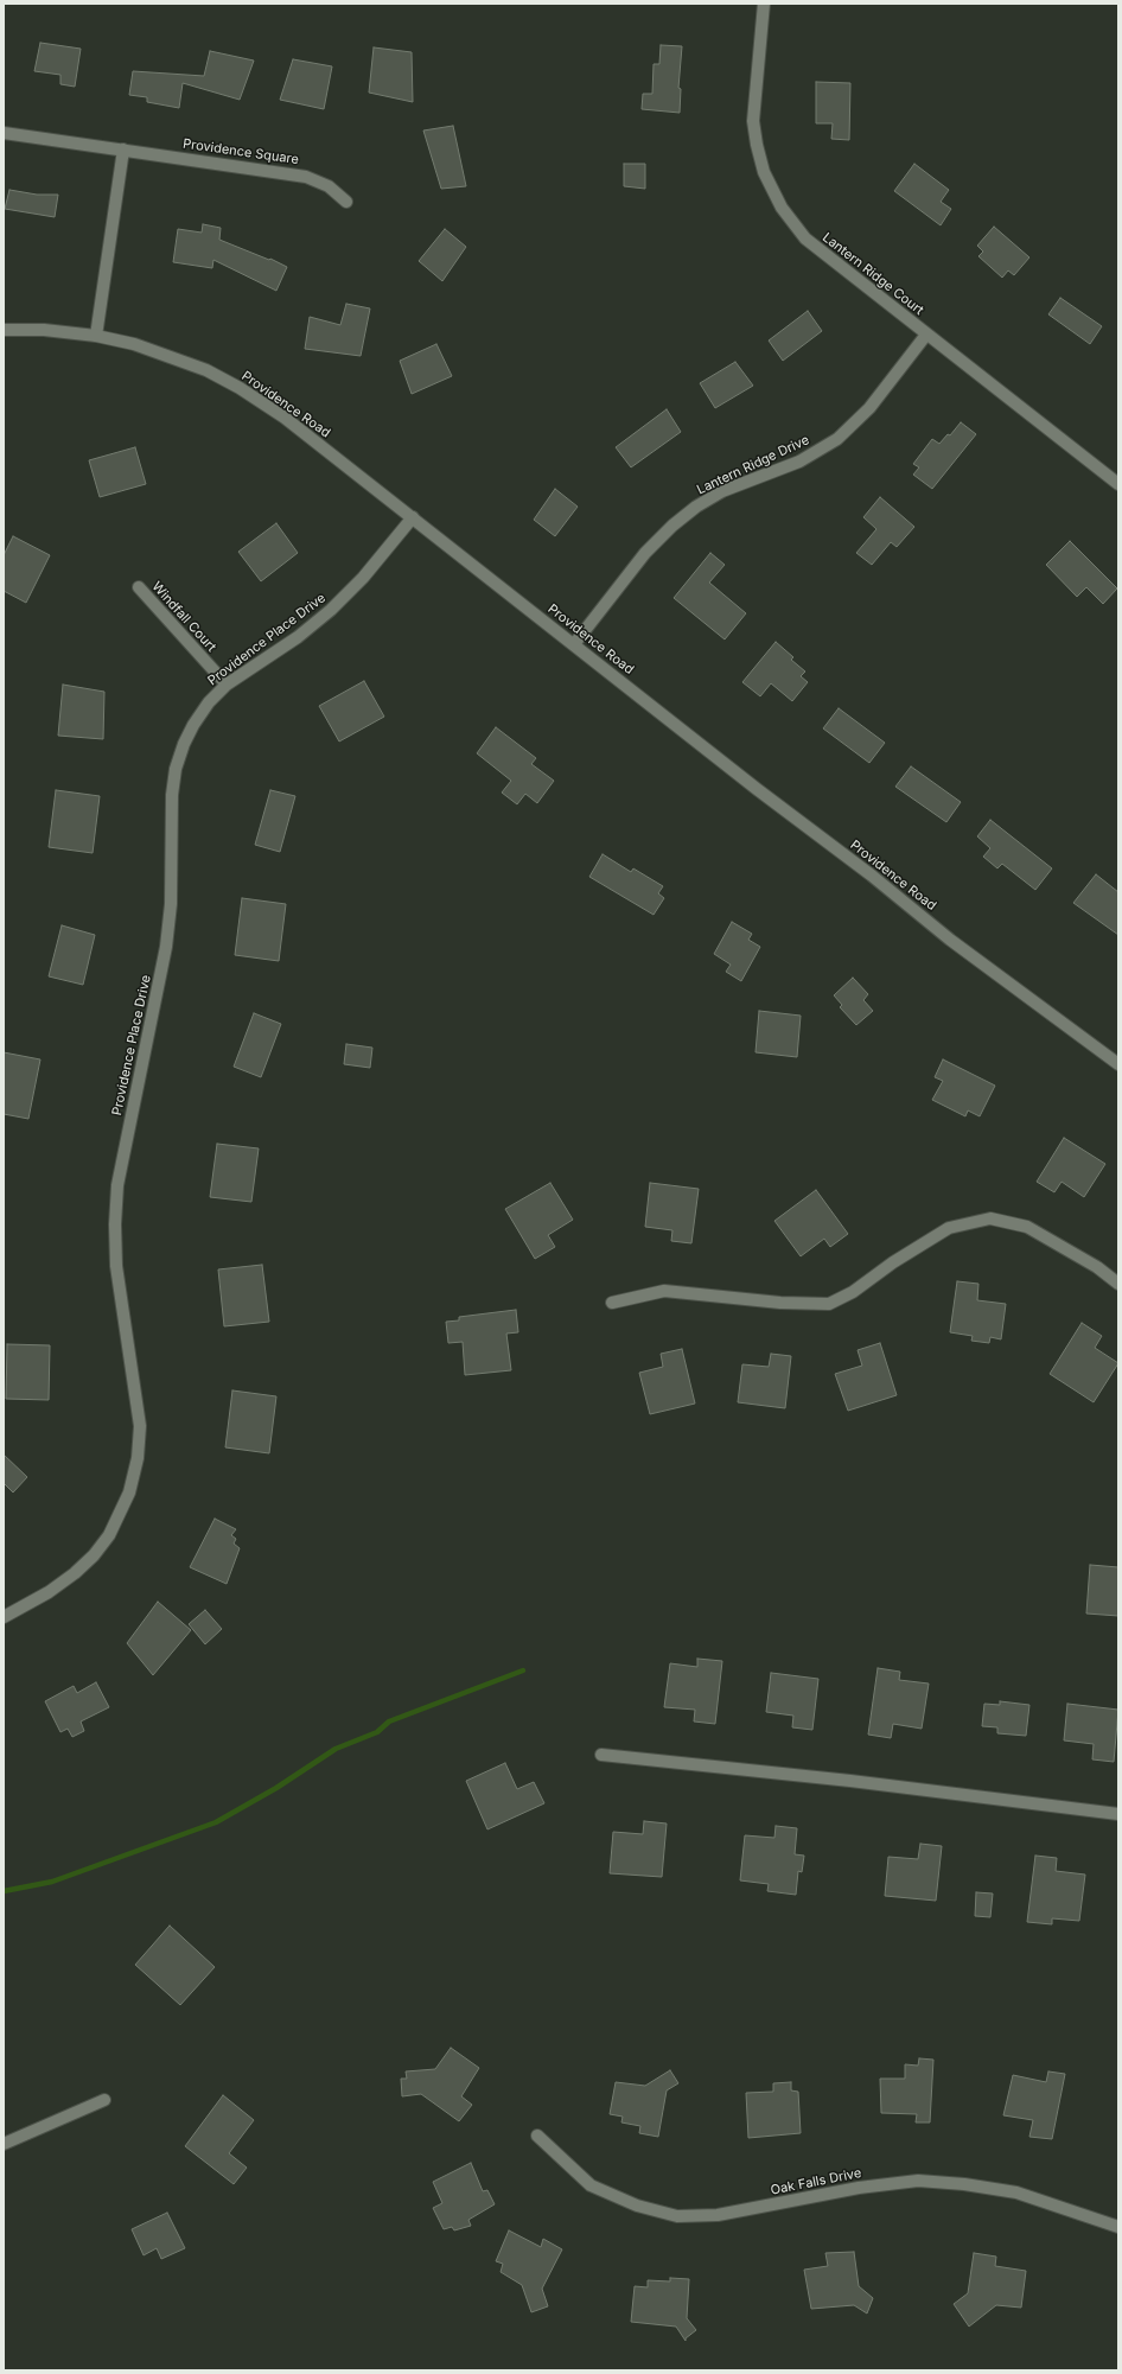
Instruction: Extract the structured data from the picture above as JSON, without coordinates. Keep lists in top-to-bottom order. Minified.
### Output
{"streets":{"street":["Providence Square","Lantern Ridge Court","Providence Road","Lantern Ridge Drive","Windfall Court","Providence Place Drive","Oak Falls Drive"]},"crossings":[["Lantern Ridge Court","Lantern Ridge Drive"],["Providence Road","Lantern Ridge Drive"],["Providence Road","Providence Place Drive"],["Windfall Court","Providence Place Drive"]]}
